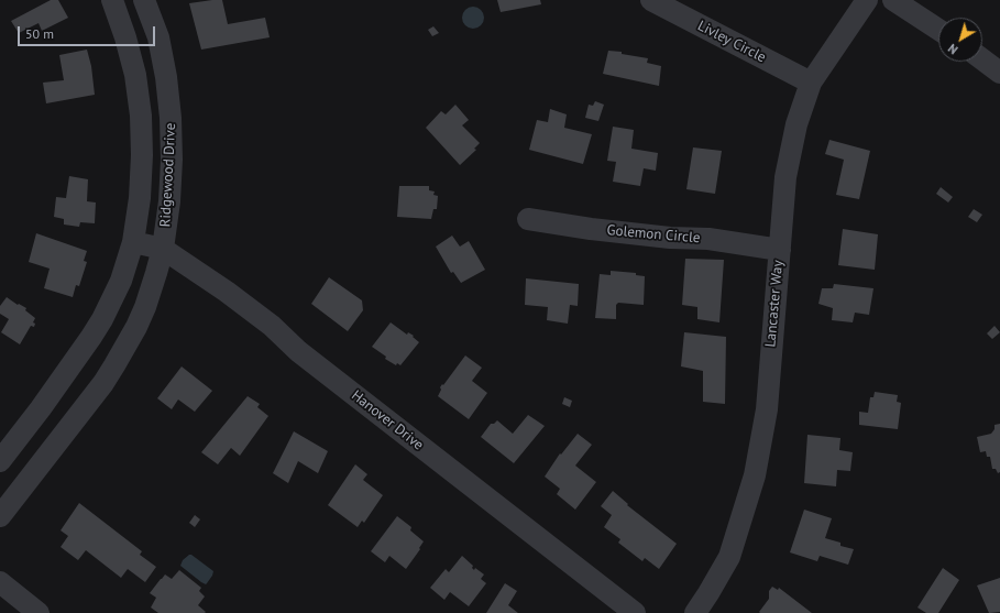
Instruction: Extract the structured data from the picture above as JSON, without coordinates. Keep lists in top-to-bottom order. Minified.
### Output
{"streets":{"street":["Livley Circle","Ridgewood Drive","Golemon Circle","Lancaster Way","Hanover Drive"]},"crossings":[["Livley Circle","Lancaster Way"],["Ridgewood Drive","Hanover Drive"],["Golemon Circle","Lancaster Way"]],"scale_bar":"50 m","north":"bottom left"}
